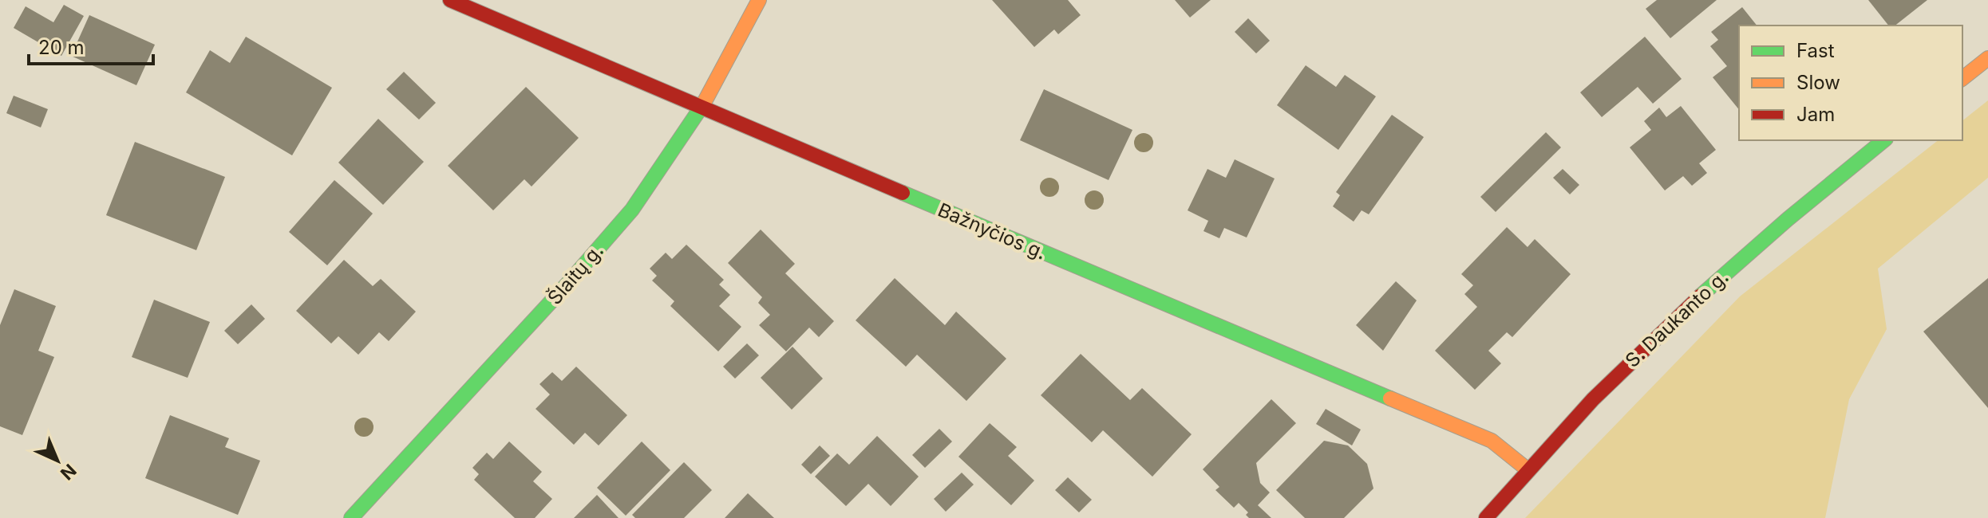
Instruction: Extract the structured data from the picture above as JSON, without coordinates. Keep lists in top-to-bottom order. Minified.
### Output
{"streets":{"street":["Bažnyčios g.","Šlaitų g.","S. Daukanto g."]},"crossings":[["Bažnyčios g.","Šlaitų g."],["Bažnyčios g.","S. Daukanto g."]],"legend":["Fast","Slow","Jam"],"scale_bar":"20 m","north":"bottom right"}
